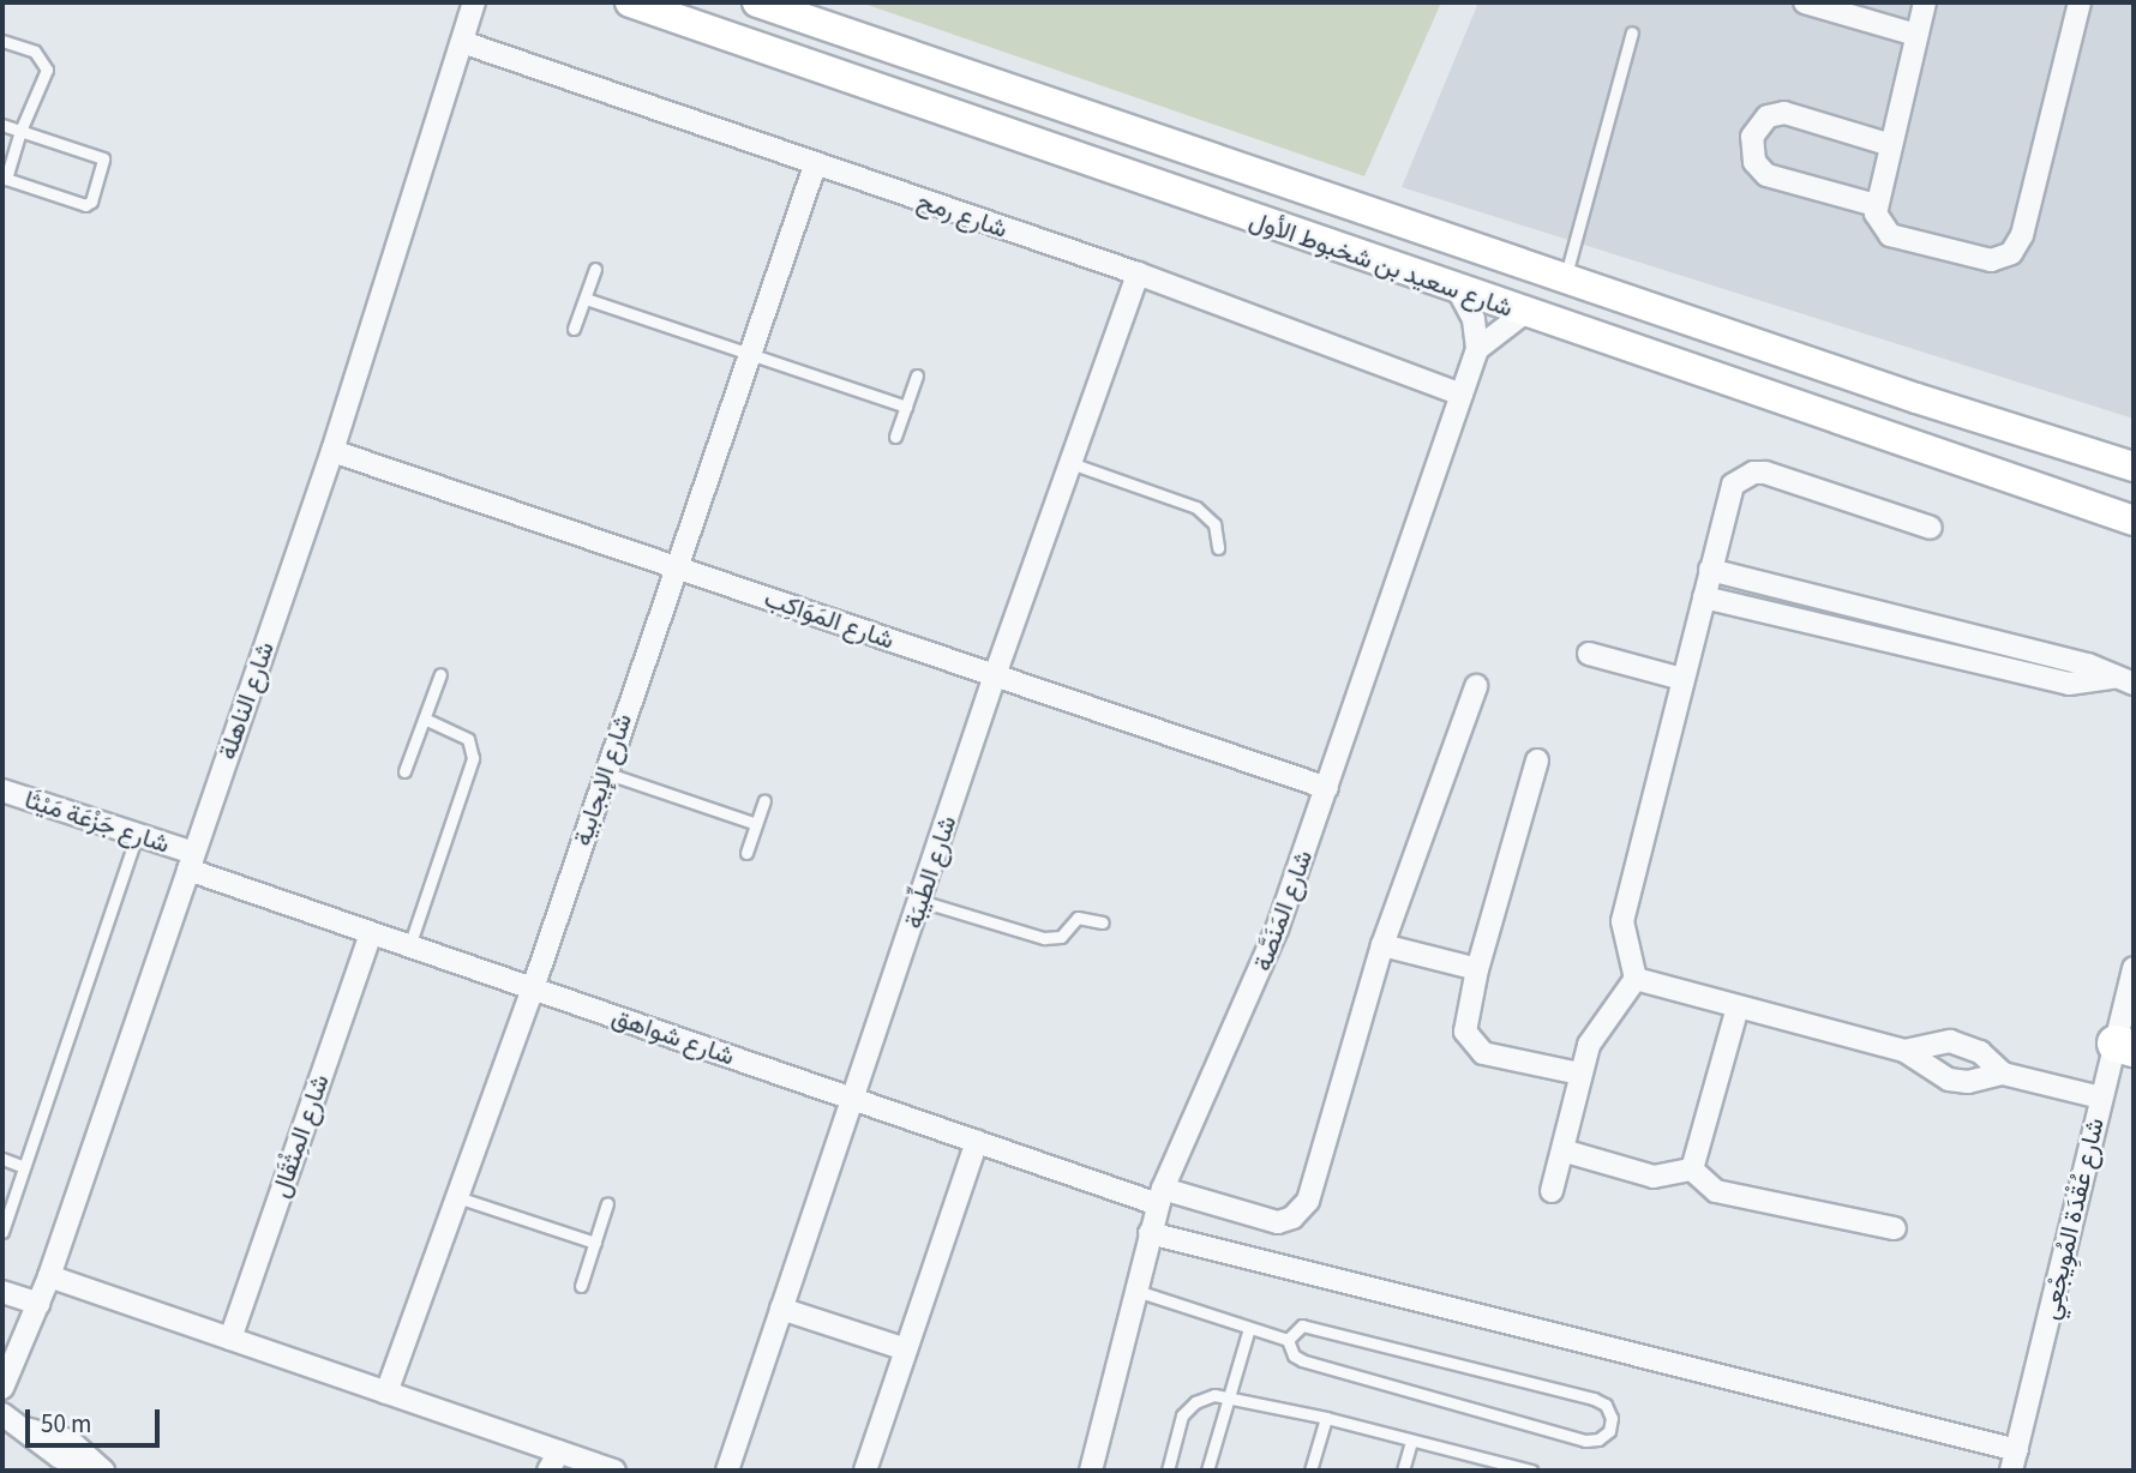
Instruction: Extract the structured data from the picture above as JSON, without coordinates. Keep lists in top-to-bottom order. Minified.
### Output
{"streets":{"main road":["شارع سعيد بن شخبوط الأول"],"street":["شارع رمح","شارع المَوَاكِب","شارع الناهلة","شارع الإيجابية","شارع جَزْعَة مَيْثَا","شارع الطِّيبَة","شارع المَنَصَّة","شارع شواهق","شارع المِثْقَال","شارع عُقْدَة المُوِيجْعِي"]},"crossings":[["شارع رمح","شارع الناهلة"],["شارع رمح","شارع الإيجابية"],["شارع رمح","شارع الطِّيبَة"],["شارع رمح","شارع المَنَصَّة"],["شارع المَوَاكِب","شارع الناهلة"],["شارع المَوَاكِب","شارع الإيجابية"],["شارع المَوَاكِب","شارع الطِّيبَة"],["شارع المَوَاكِب","شارع المَنَصَّة"],["شارع الناهلة","شارع جَزْعَة مَيْثَا"],["شارع الناهلة","شارع شواهق"],["شارع الإيجابية","شارع شواهق"],["شارع جَزْعَة مَيْثَا","شارع شواهق"],["شارع الطِّيبَة","شارع شواهق"],["شارع المَنَصَّة","شارع شواهق"],["شارع شواهق","شارع المِثْقَال"]],"scale_bar":"50 m"}
